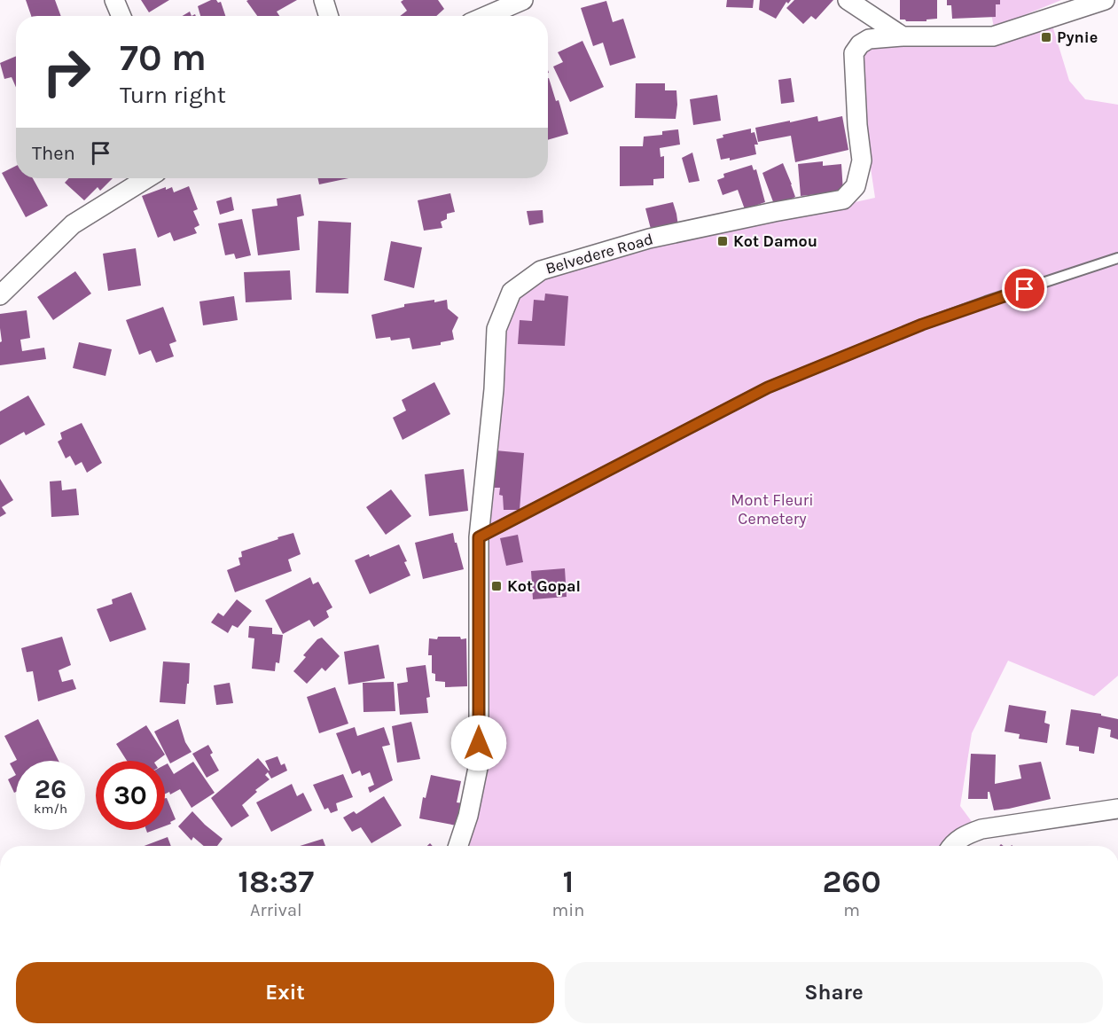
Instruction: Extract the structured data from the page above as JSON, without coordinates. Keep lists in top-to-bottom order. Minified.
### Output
{"streets":{"street":["Belvedere Road"]},"parks":["Mont Fleuri Cemetery"],"places":{"transit":["Pynie","Kot Damou","Kot Gopal"]},"page":{"turn":["70 m","Turn right"],"then":"Then","speed":"26 km/h","limit":"30","eta":["18:37","Arrival","1","min","260","m"],"buttons":["Exit","Share"]}}
